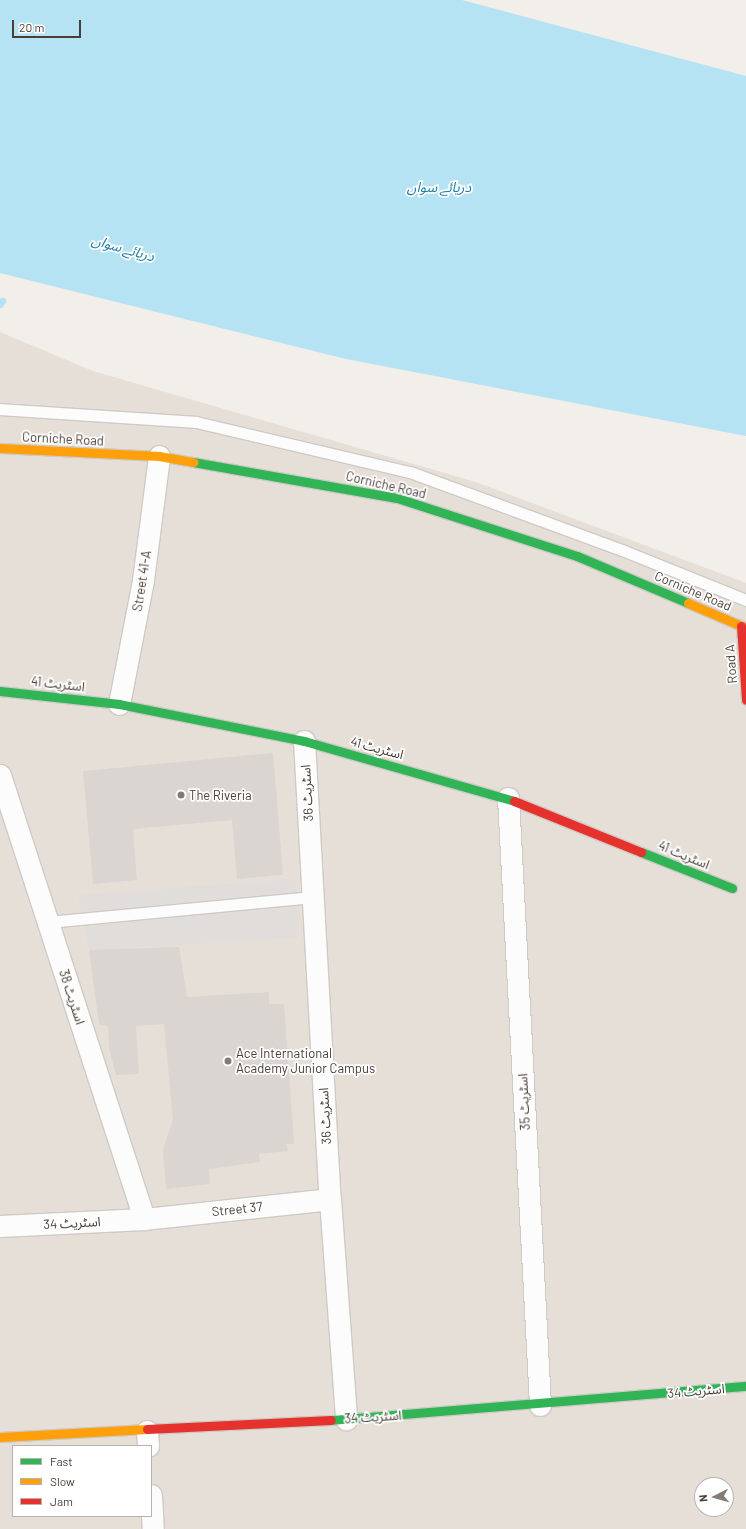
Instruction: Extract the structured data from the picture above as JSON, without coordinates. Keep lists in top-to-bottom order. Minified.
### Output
{"streets":{"street":["Corniche Road","Street 41-A","Road A","اسٹریٹ 41","اسٹریٹ 36","اسٹریٹ 38","اسٹریٹ 35","Street 37","اسٹریٹ 34"]},"crossings":[["Corniche Road","Street 41-A"],["Corniche Road","Road A"],["Street 41-A","اسٹریٹ 41"],["اسٹریٹ 41","اسٹریٹ 36"],["اسٹریٹ 41","اسٹریٹ 35"],["اسٹریٹ 36","Street 37"],["اسٹریٹ 36","اسٹریٹ 34"],["اسٹریٹ 38","Street 37"],["اسٹریٹ 38","اسٹریٹ 34"],["اسٹریٹ 35","اسٹریٹ 34"],["Street 37","اسٹریٹ 34"]],"water":["دریائے سواں"],"places":["The Riveria","Ace International Academy Junior Campus"],"legend":["Fast","Slow","Jam"],"scale_bar":"20 m","north":"left"}
